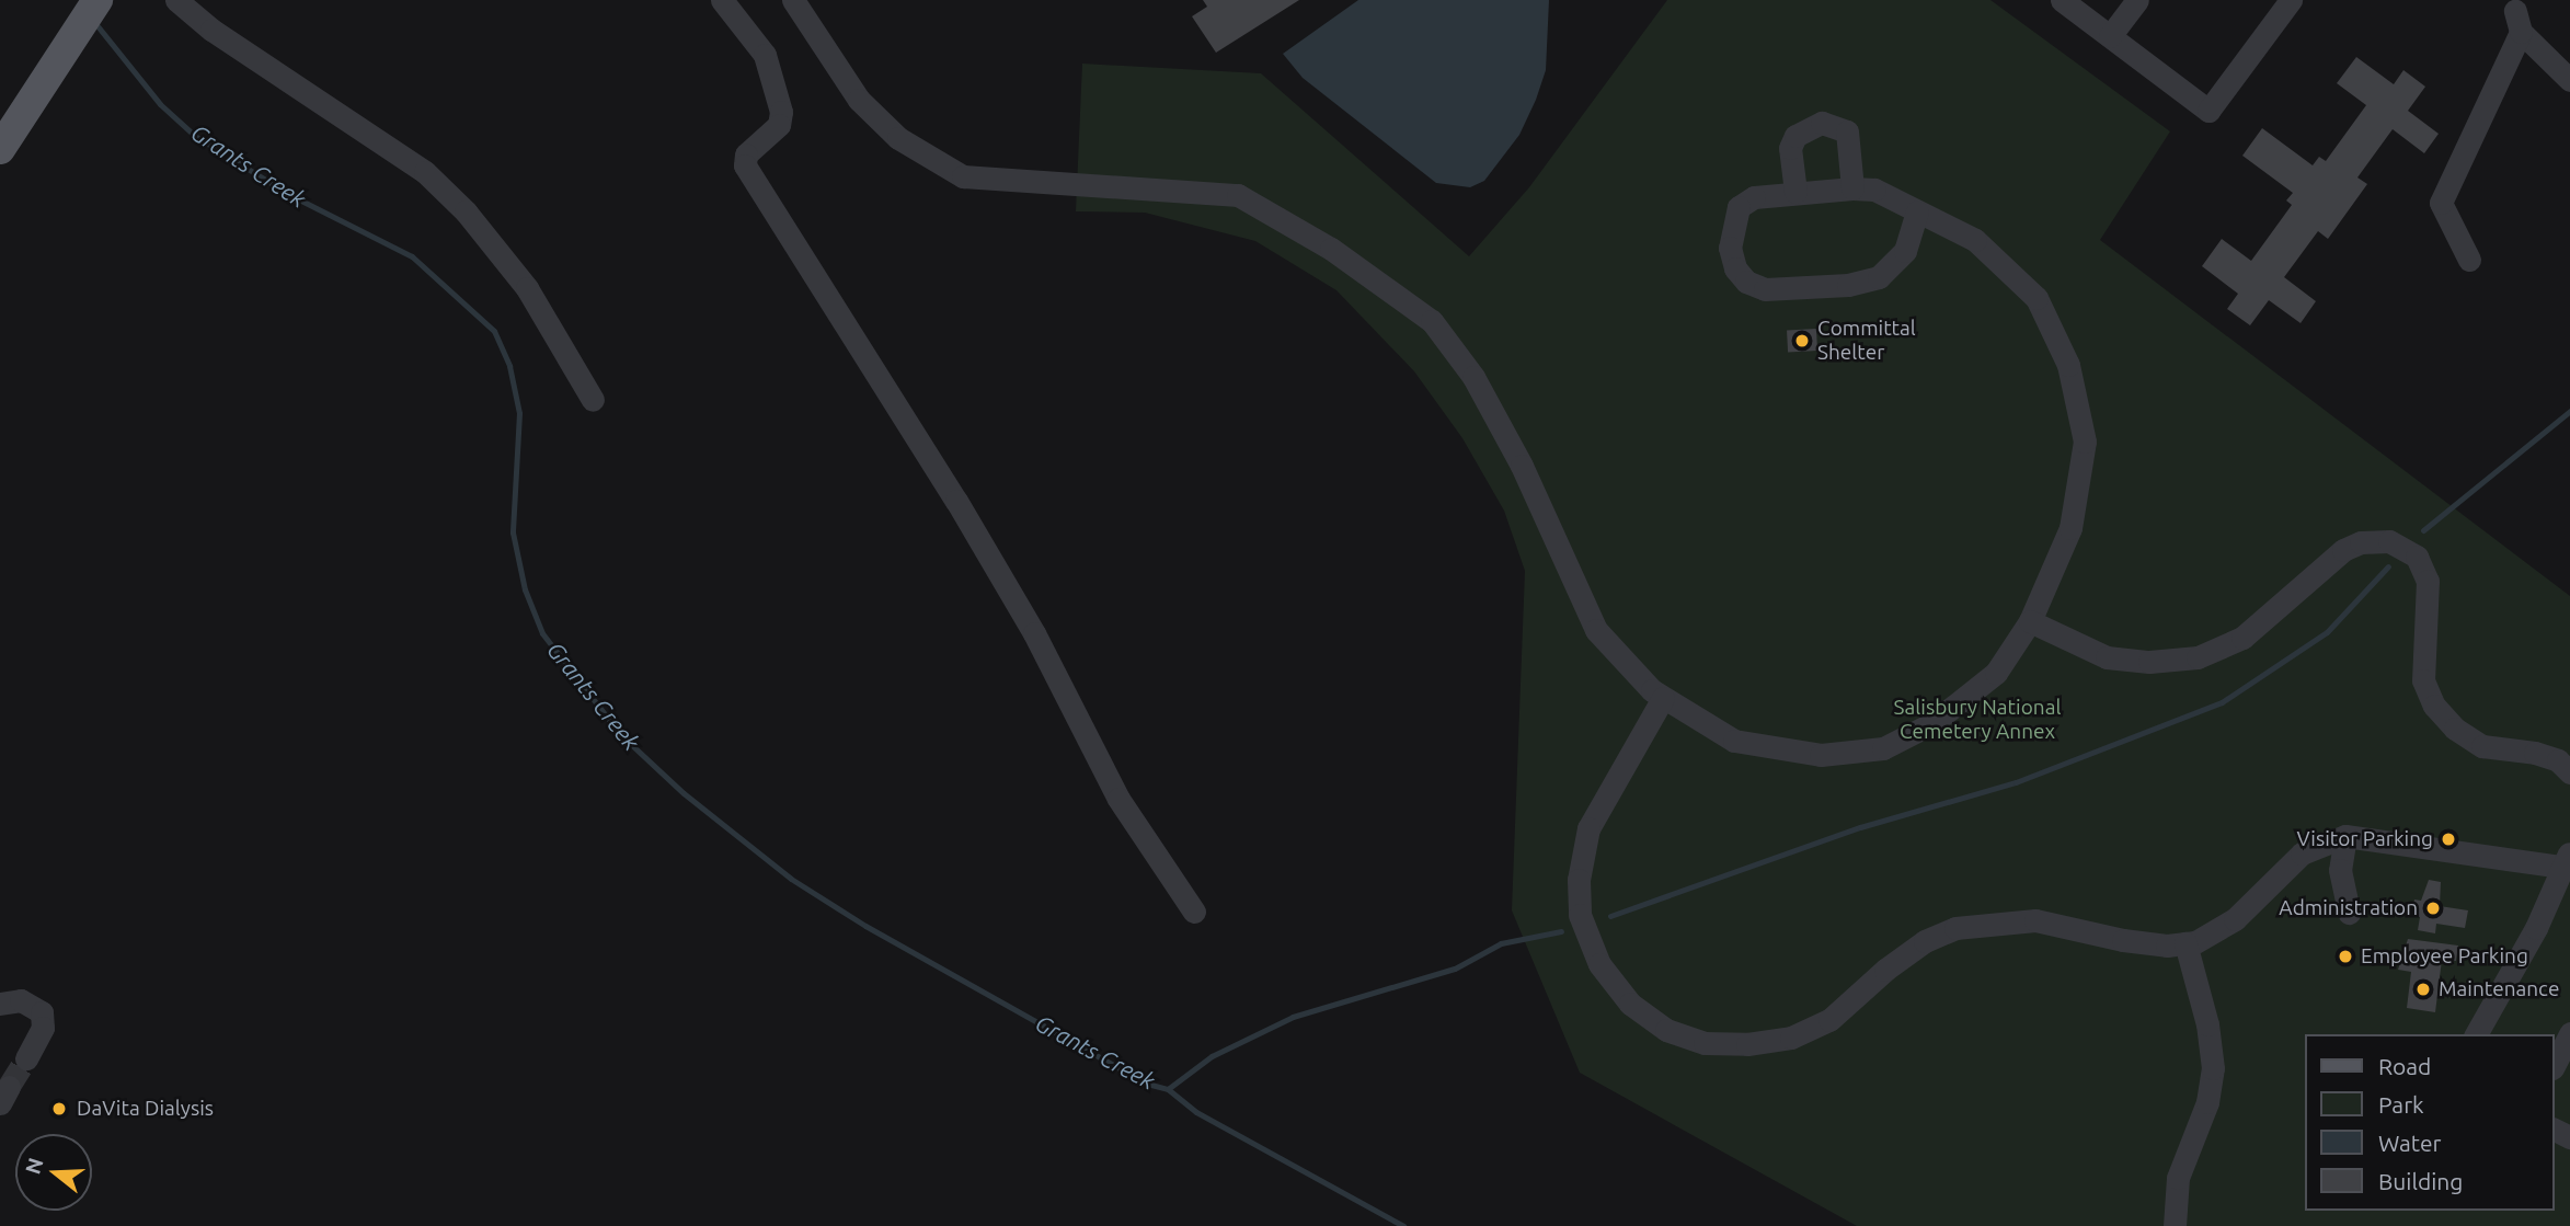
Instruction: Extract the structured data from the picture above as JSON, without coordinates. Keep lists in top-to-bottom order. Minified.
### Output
{"water":["Grants Creek"],"parks":["Salisbury National Cemetery Annex"],"places":["Committal Shelter","Visitor Parking","Administration","Employee Parking","Maintenance","DaVita Dialysis"],"legend":["Road","Park","Water","Building"],"north":"left"}
